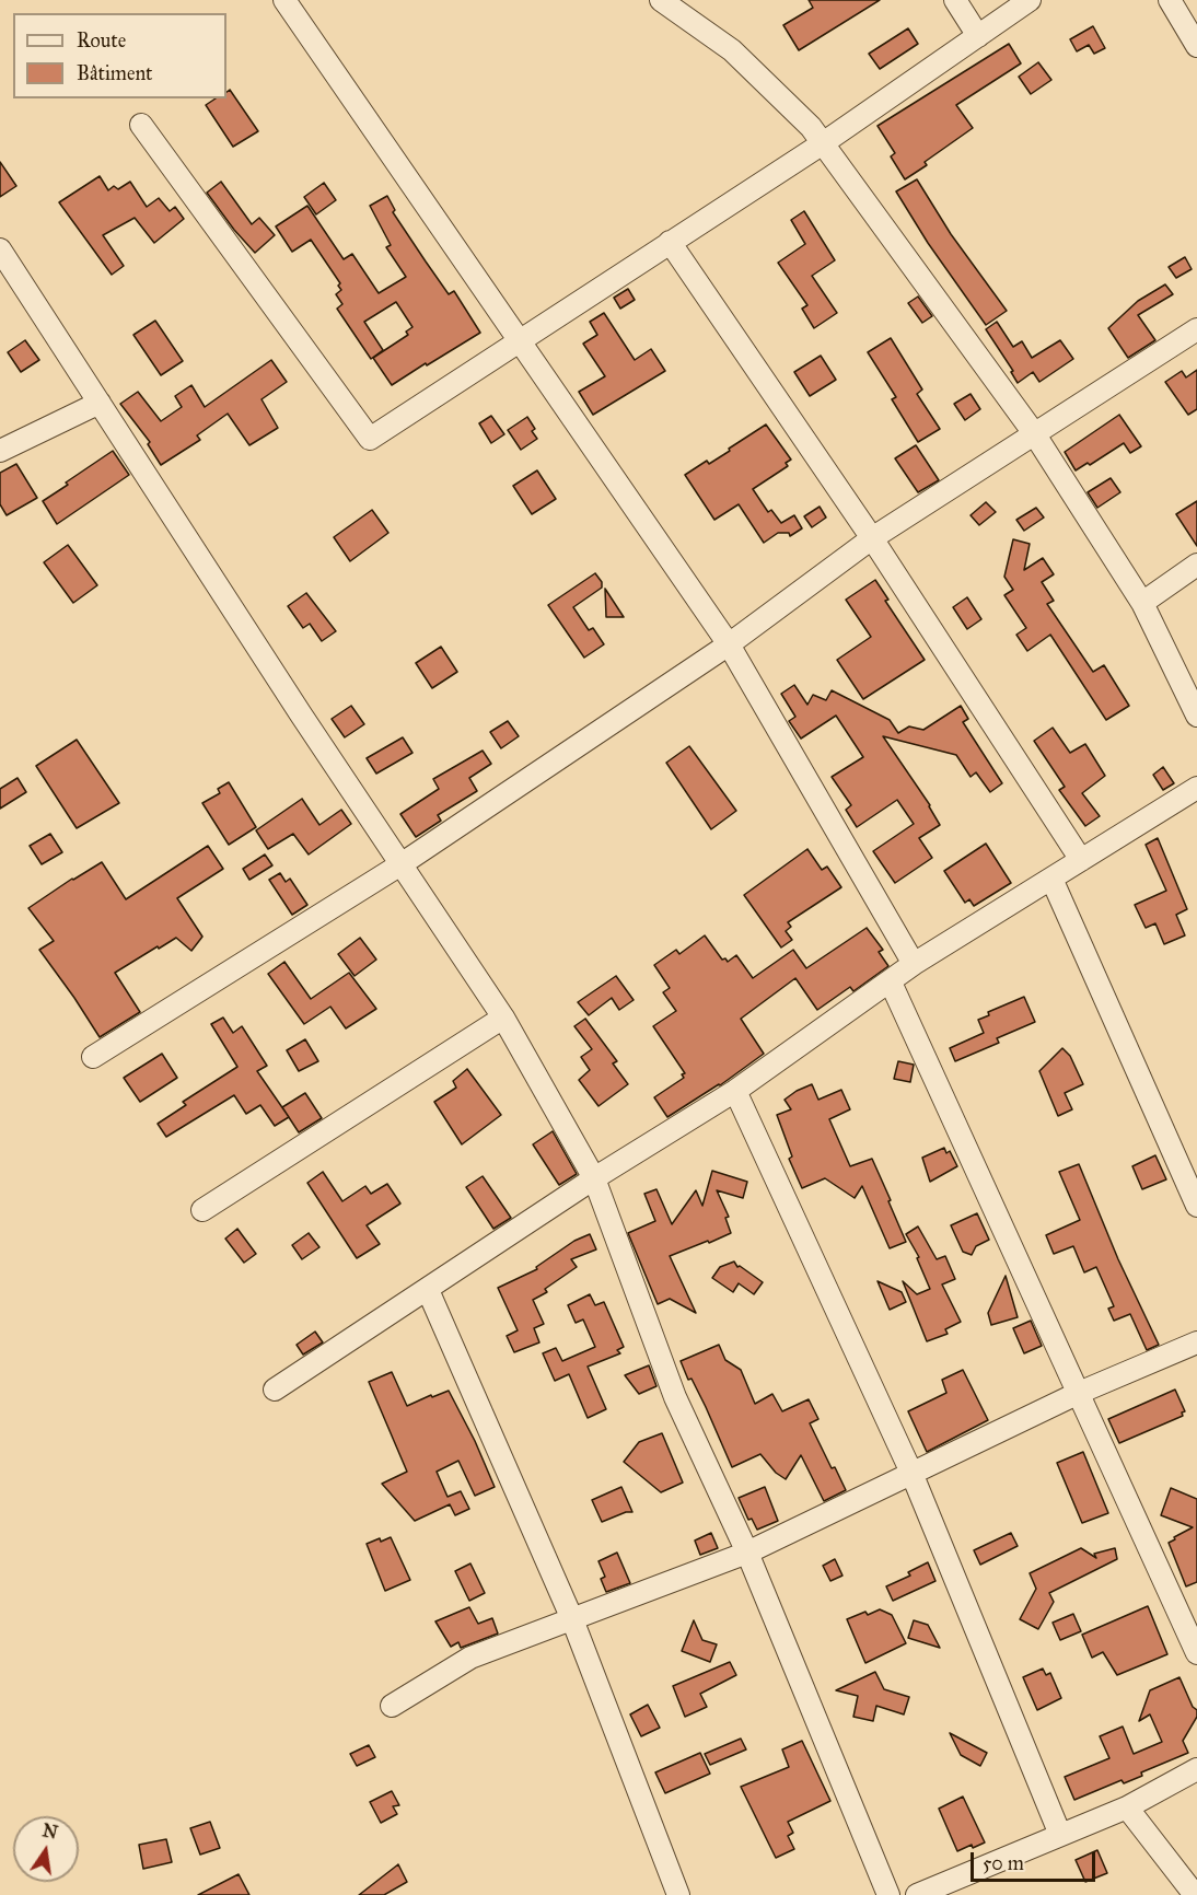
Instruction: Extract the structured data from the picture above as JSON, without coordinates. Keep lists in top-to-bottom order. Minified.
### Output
{"legend":["Route","Bâtiment"],"scale_bar":"50 m","north":"top"}
